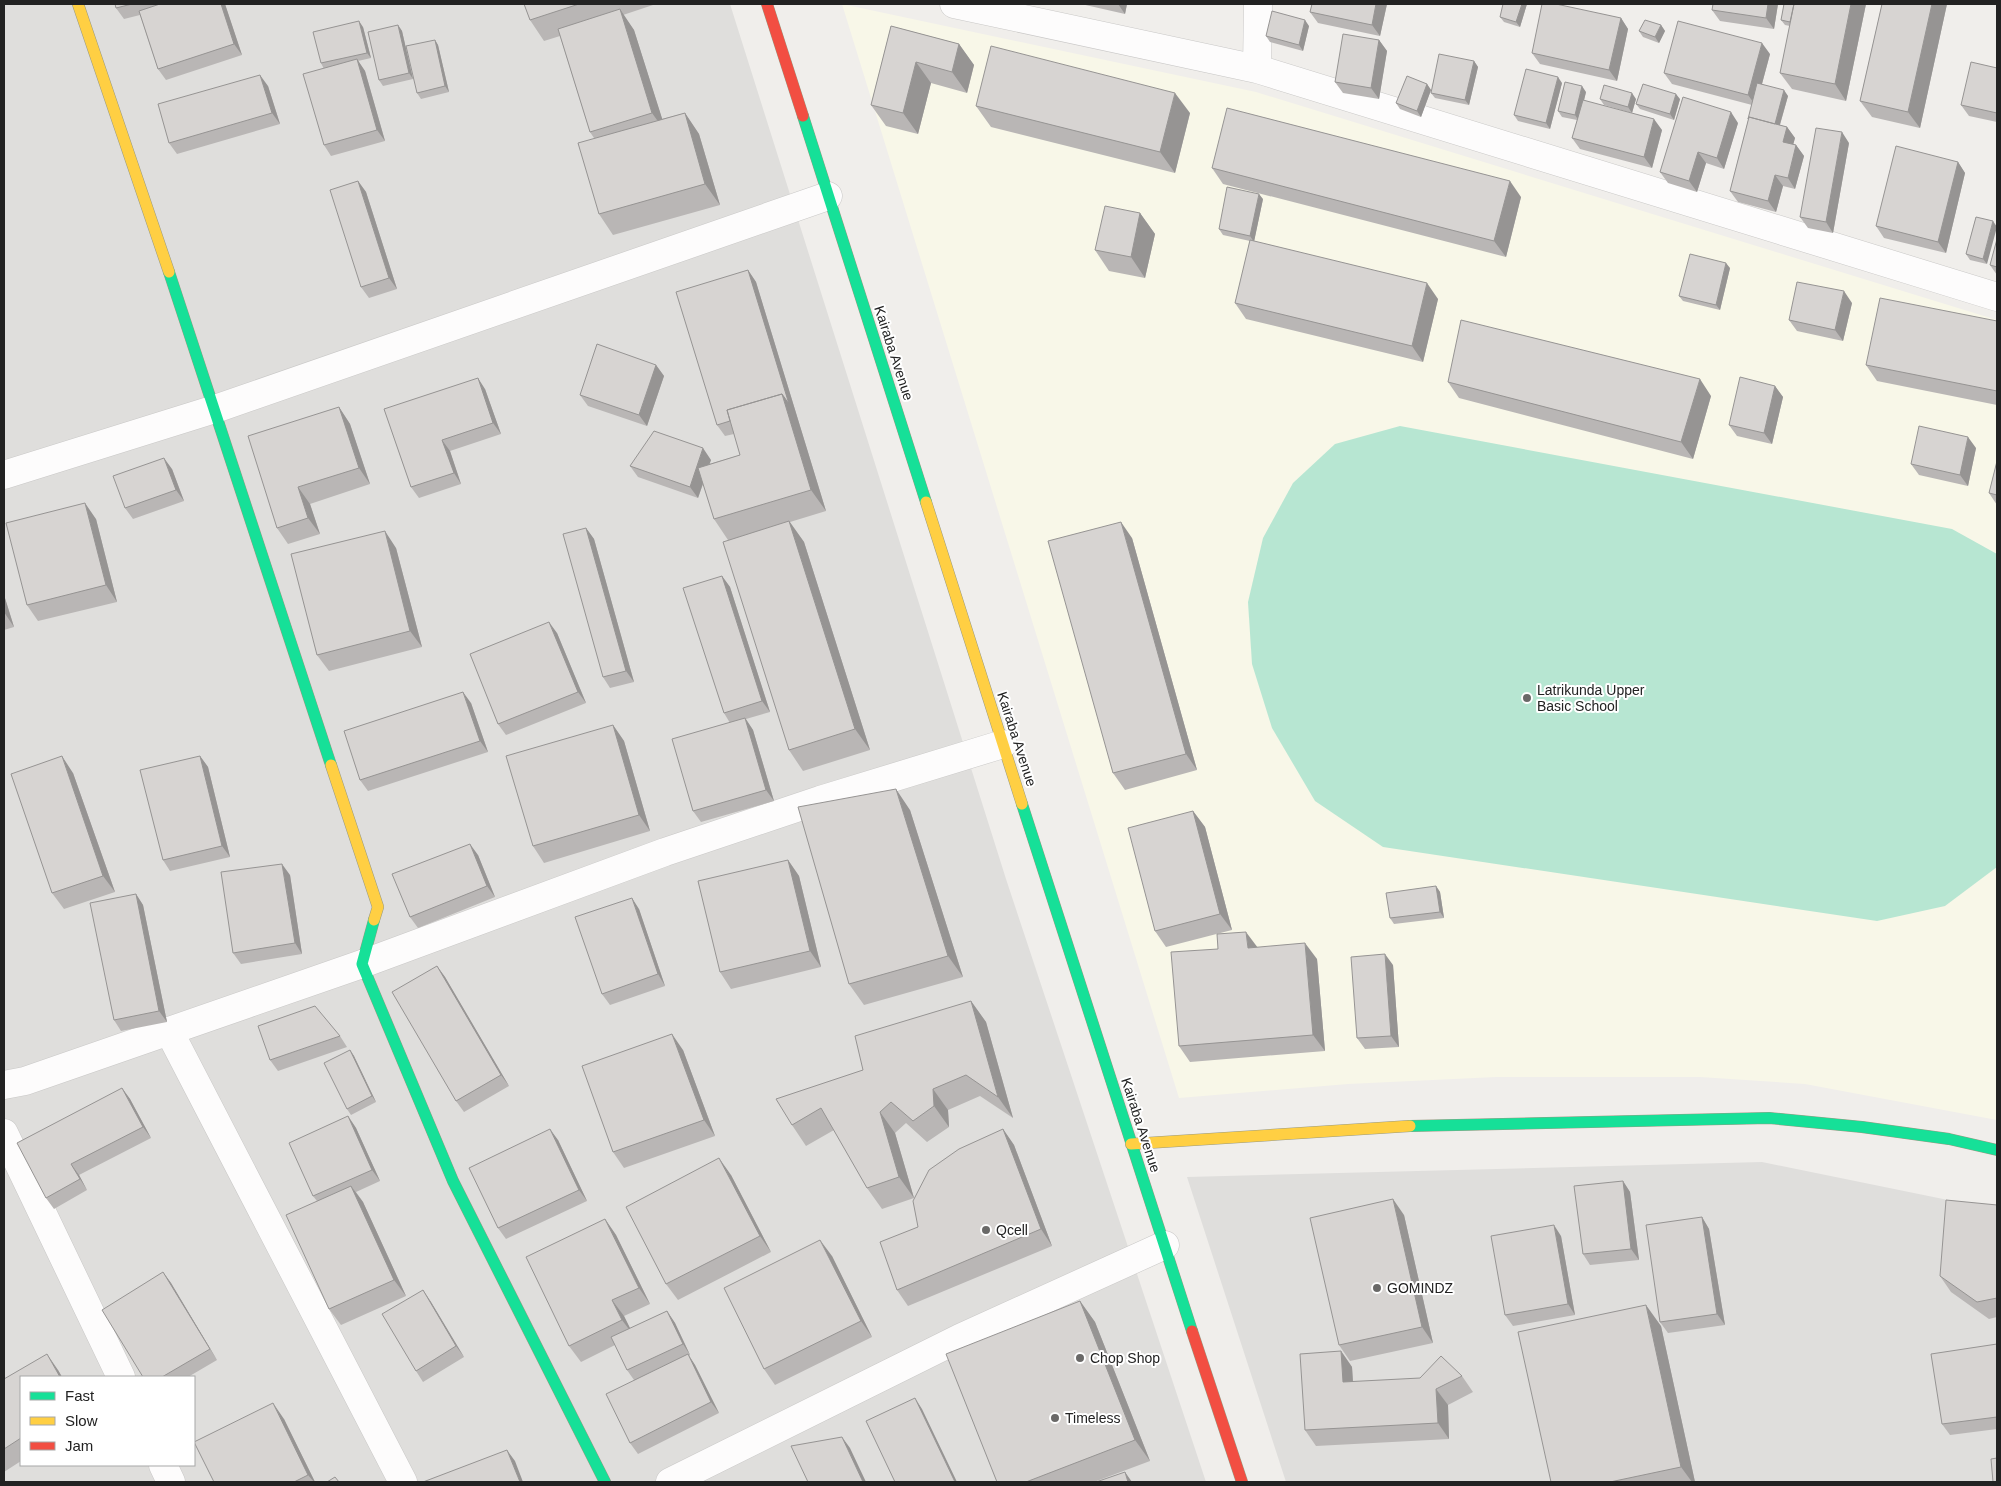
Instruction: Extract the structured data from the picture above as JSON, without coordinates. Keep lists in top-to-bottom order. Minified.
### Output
{"streets":{"street":["Kairaba Avenue"]},"places":["Latrikunda Upper Basic School","Qcell","GOMINDZ","Chop Shop","Timeless"],"legend":["Fast","Slow","Jam"]}
